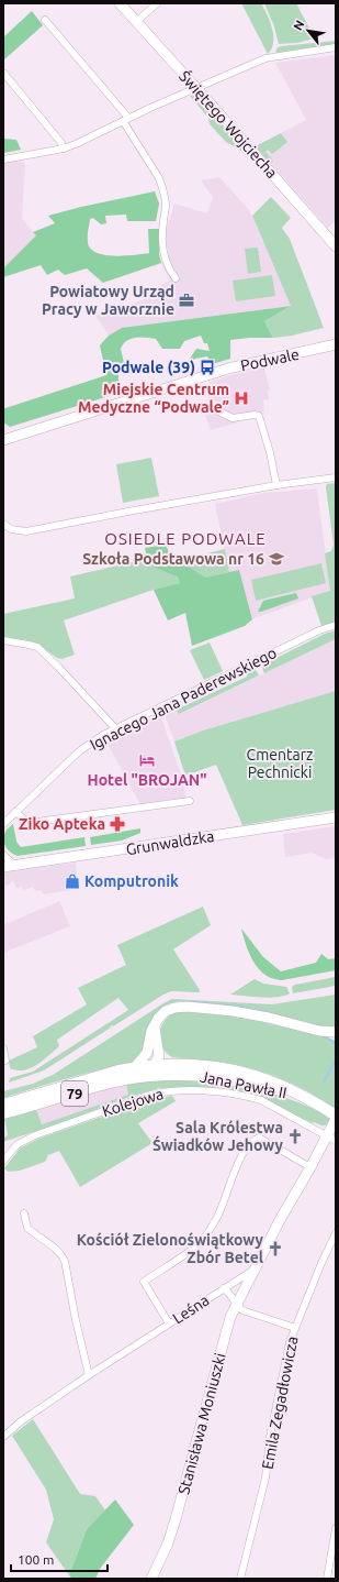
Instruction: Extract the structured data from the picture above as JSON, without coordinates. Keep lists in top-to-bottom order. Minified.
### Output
{"streets":{"main road":["Jana Pawła II","79"],"street":["Świętego Wojciecha","Podwale","Ignacego Jana Paderewskiego","Grunwaldzka","Kolejowa","Leśna","Emila Zegadłowicza","Stanisława Moniuszki"]},"crossings":[["Kolejowa","Leśna"],["Leśna","Stanisława Moniuszki"]],"districts":["OSIEDLE PODWALE"],"parks":["Cmentarz Pechnicki"],"places":{"office":["Powiatowy Urząd Pracy w Jaworznie"],"bus stop":["Podwale (39)"],"hospital":["Miejskie Centrum Medyczne “Podwale”"],"school or university":["Szkoła Podstawowa nr 16"],"hotel":["Hotel \"BROJAN\""],"pharmacy":["Ziko Apteka"],"shop":["Komputronik"],"church":["Sala Królestwa Świadków Jehowy","Kościół Zielonoświątkowy Zbór Betel"]},"scale_bar":"100 m","north":"top left"}
